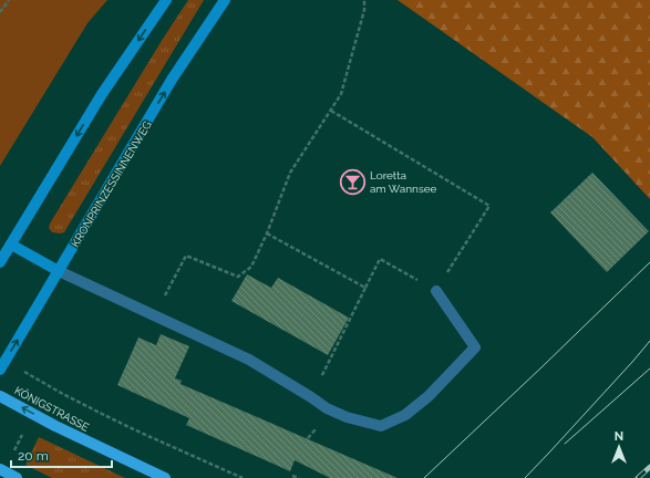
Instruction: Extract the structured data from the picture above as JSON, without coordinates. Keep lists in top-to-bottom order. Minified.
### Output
{"streets":{"main road":["KRONPRINZESSINNENWEG","KÖNIGSTRASSE"]},"one_way":["KÖNIGSTRASSE"],"places":{"bar":["Loretta am Wannsee"]},"scale_bar":"20 m","north":"top"}
